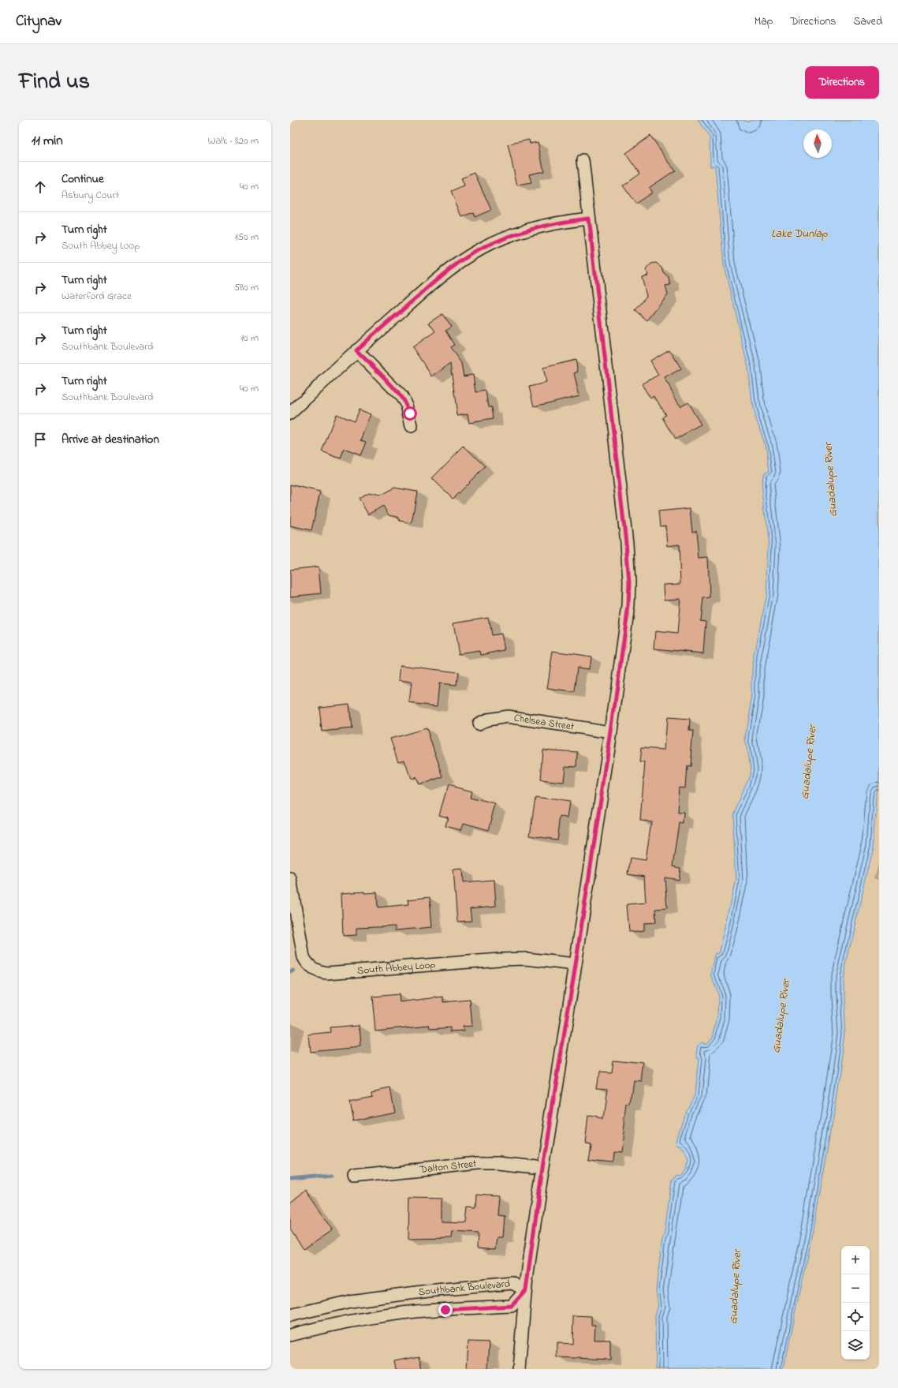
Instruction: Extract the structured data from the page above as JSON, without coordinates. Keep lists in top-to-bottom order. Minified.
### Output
{"streets":{"street":["Chelsea Street","South Abbey Loop","Dalton Street","Southbank Boulevard"]},"water":["Lake Dunlap","Guadalupe River"],"north":"top","page":{"header":"Citynav","nav":["Map","Directions","Saved"],"title":"Find us","buttons":"Directions","heading":["11 min","Walk · 820 m"],"list":[["Continue","Asbury Court","40 m"],["Turn right","South Abbey Loop","150 m"],["Turn right","Waterford Grace","580 m"],["Turn right","Southbank Boulevard","10 m"],["Turn right","Southbank Boulevard","40 m"],"Arrive at destination"],"map_buttons":["+","−"]}}
